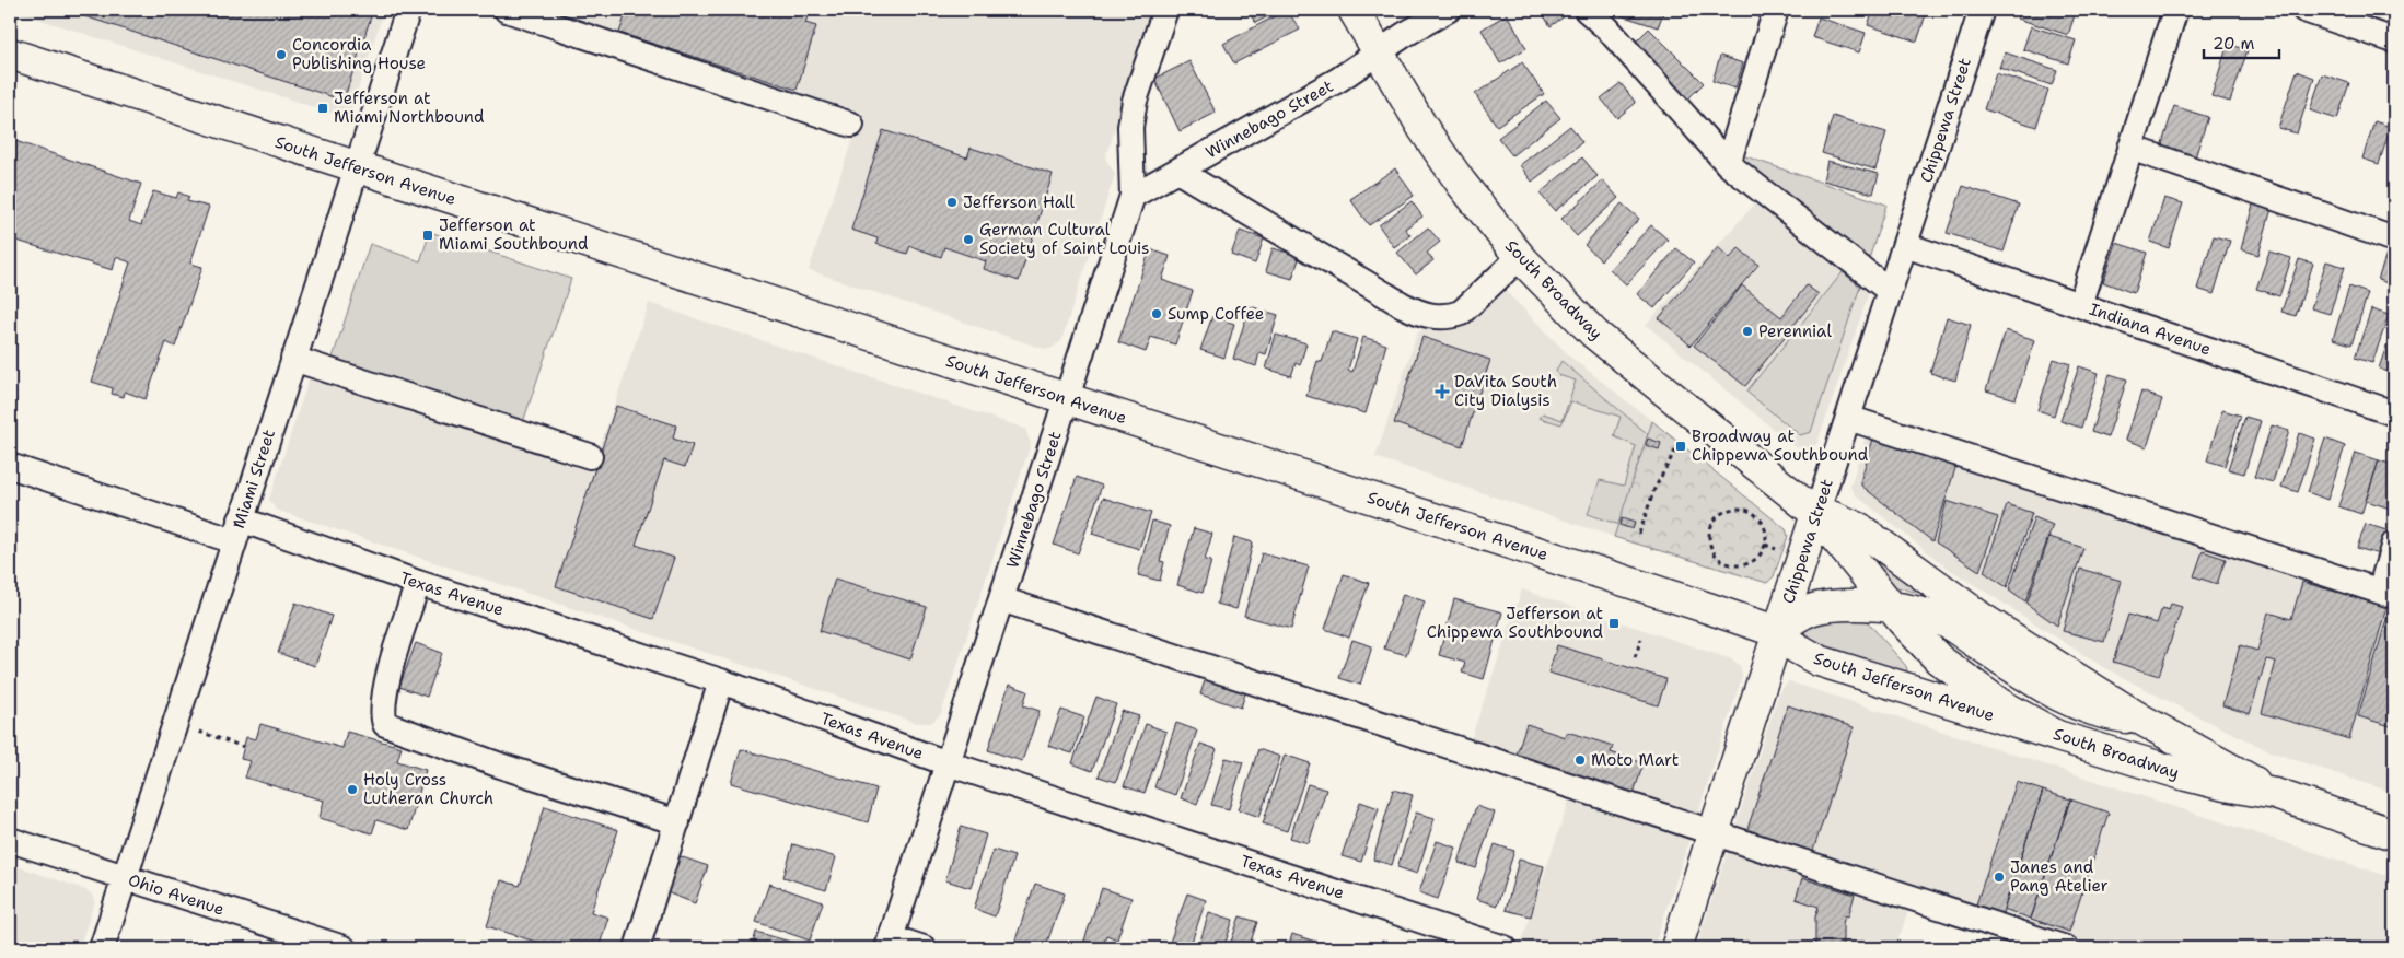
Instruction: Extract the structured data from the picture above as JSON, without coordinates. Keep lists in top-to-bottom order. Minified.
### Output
{"streets":{"main road":["Chippewa Street","South Jefferson Avenue","South Broadway"],"street":["Winnebago Street","Indiana Avenue","Miami Street","Texas Avenue","Ohio Avenue"]},"crossings":[["Winnebago Street","South Jefferson Avenue"],["Winnebago Street","South Broadway"],["Winnebago Street","Texas Avenue"],["Chippewa Street","South Jefferson Avenue"],["Chippewa Street","South Broadway"],["Chippewa Street","Indiana Avenue"],["South Jefferson Avenue","South Broadway"],["South Jefferson Avenue","Miami Street"],["Miami Street","Texas Avenue"],["Miami Street","Ohio Avenue"]],"places":{"other":["Concordia Publishing House","Jefferson Hall","German Cultural Society of Saint Louis","Sump Coffee","Perennial","Moto Mart","Holy Cross Lutheran Church","Janes and Pang Atelier"],"transit":["Jefferson at Miami Northbound","Jefferson at Miami Southbound","Broadway at Chippewa Southbound","Jefferson at Chippewa Southbound"],"health":["DaVita South City Dialysis"]},"scale_bar":"20 m"}
